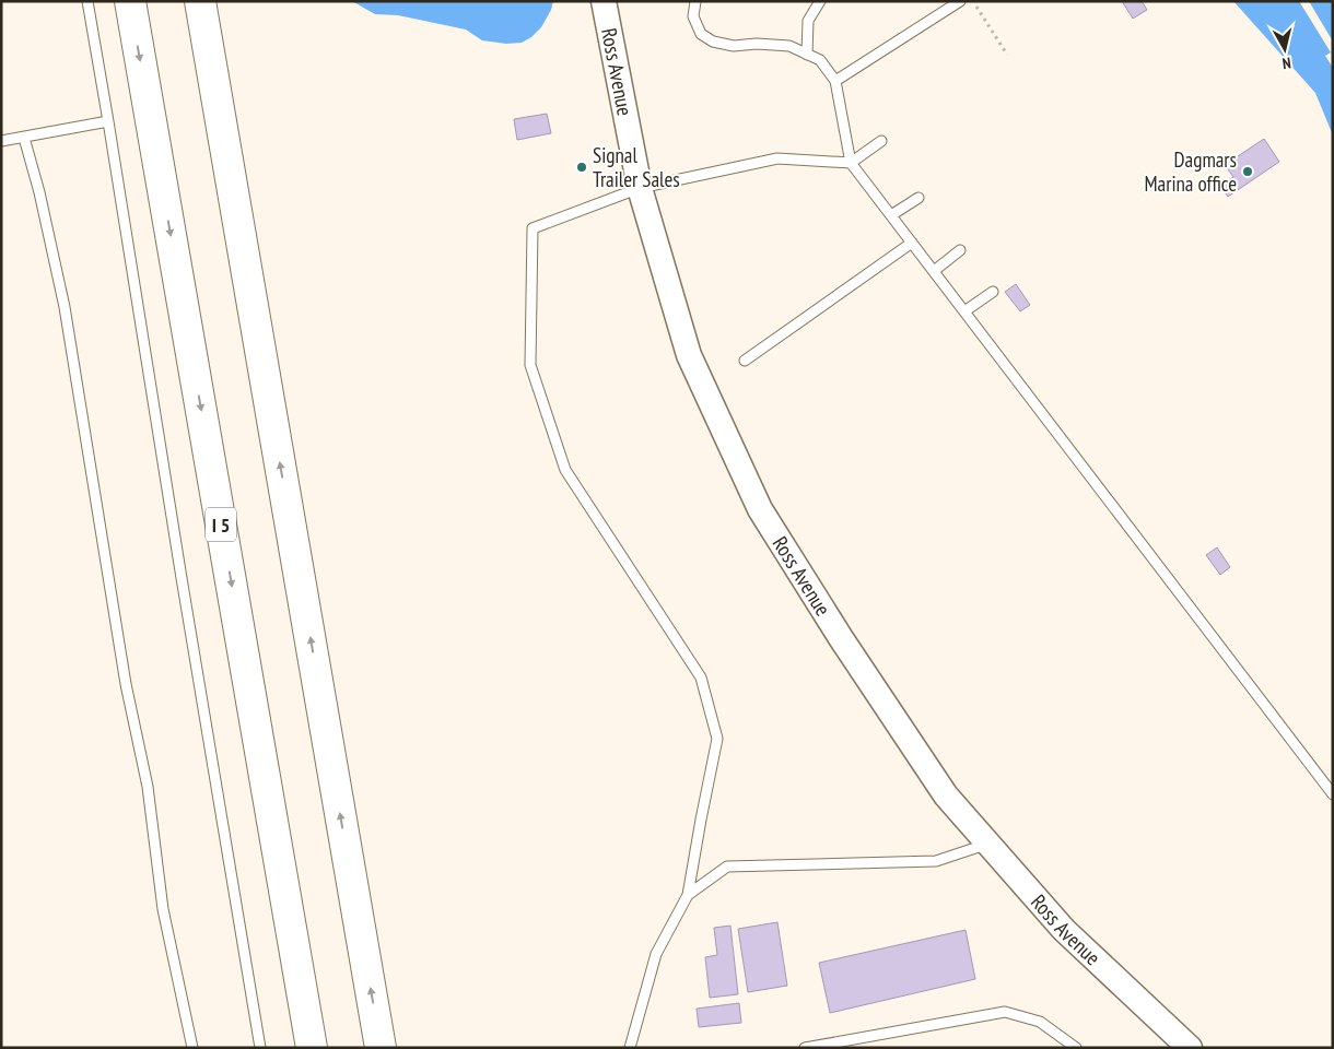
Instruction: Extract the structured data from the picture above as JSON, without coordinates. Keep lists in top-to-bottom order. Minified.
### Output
{"streets":{"highway":["I 5"],"street":["Ross Avenue"]},"places":["Signal Trailer Sales","Dagmars Marina office"],"north":"bottom"}
